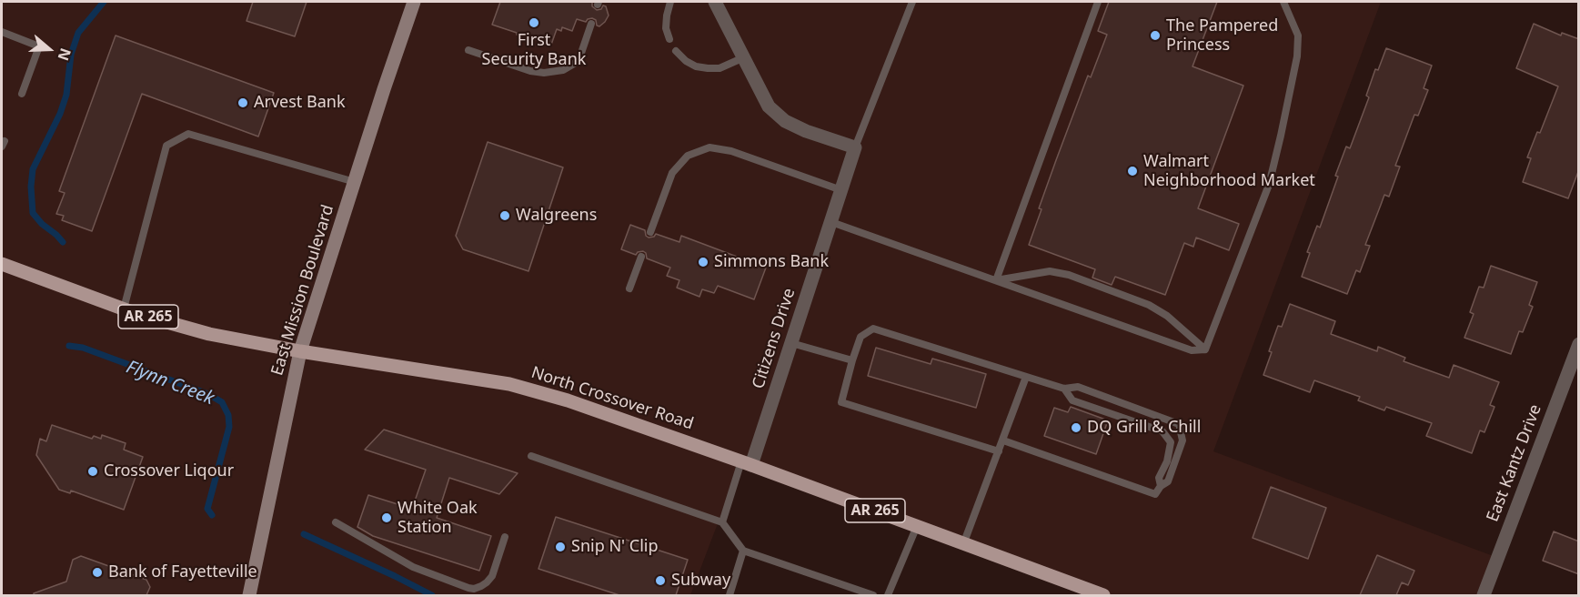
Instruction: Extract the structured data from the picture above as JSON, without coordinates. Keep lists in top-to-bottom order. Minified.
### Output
{"streets":{"main road":["East Mission Boulevard","AR 265","North Crossover Road"],"street":["Citizens Drive","East Kantz Drive"]},"crossings":[["East Mission Boulevard","North Crossover Road"],["Citizens Drive","North Crossover Road"]],"water":["Flynn Creek"],"places":["First Security Bank","The Pampered Princess","Arvest Bank","Walmart Neighborhood Market","Walgreens","Simmons Bank","DQ Grill & Chill","Crossover Liqour","White Oak Station","Snip N' Clip","Bank of Fayetteville","Subway"],"north":"right"}
